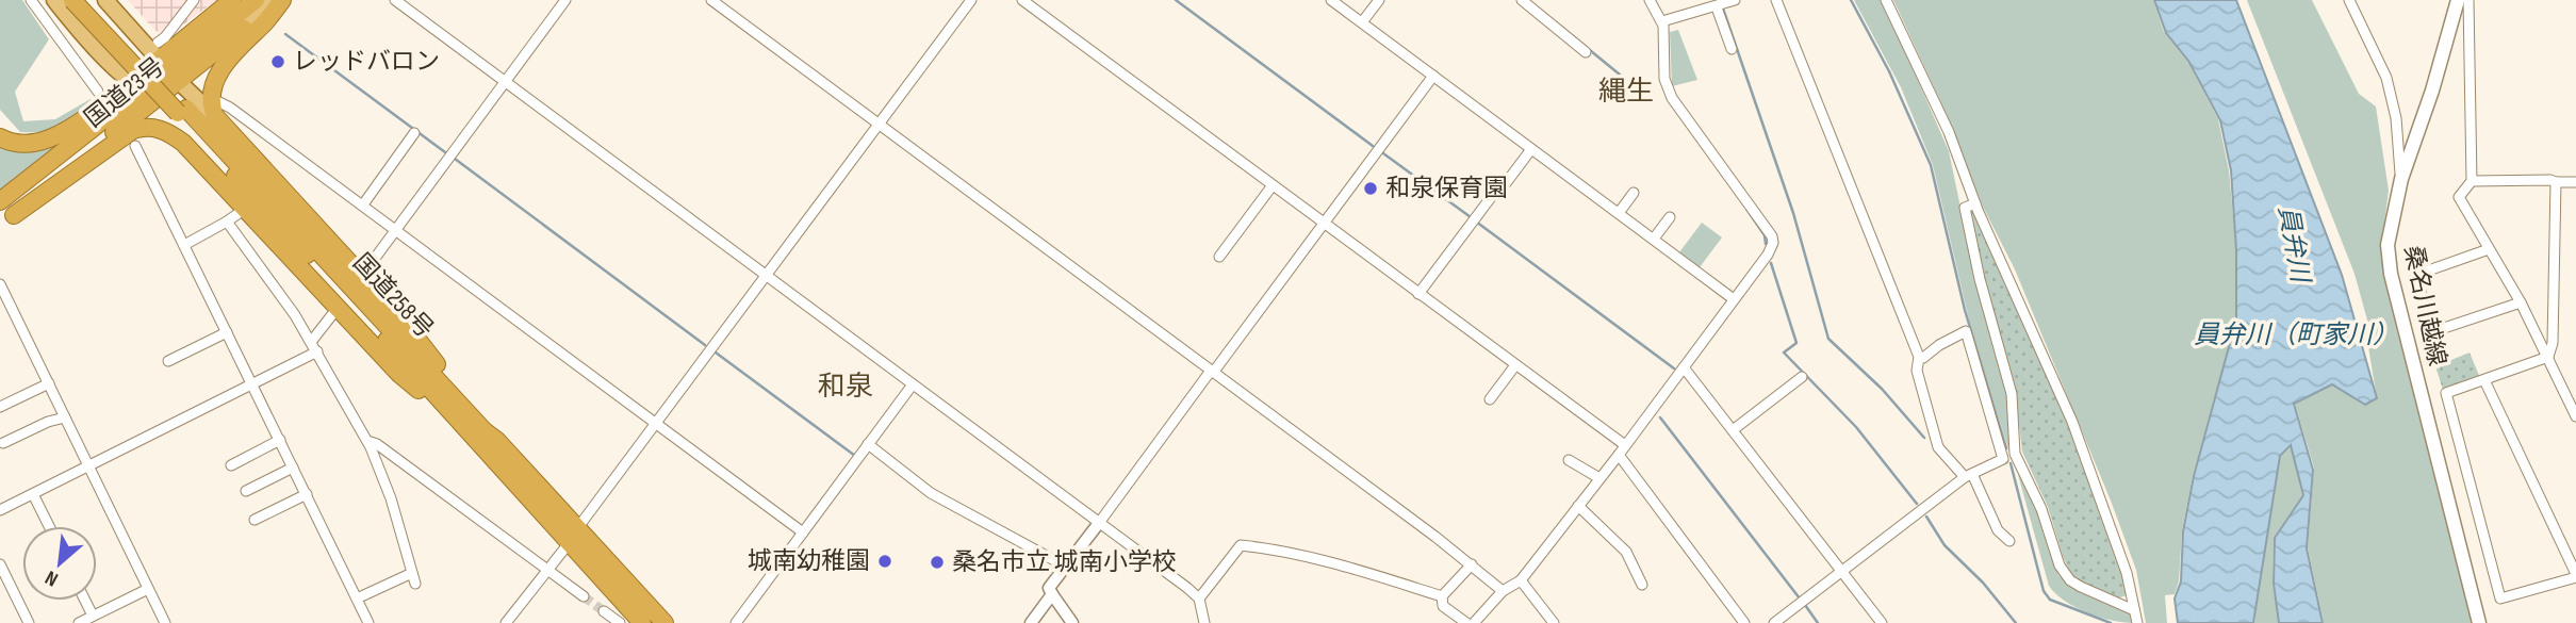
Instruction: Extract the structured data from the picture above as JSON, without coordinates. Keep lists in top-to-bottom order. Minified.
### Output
{"streets":{"highway":["国道23号","国道258号"],"main road":["桑名川越線"]},"districts":["縄生","和泉"],"water":["員弁川","員弁川（町家川）"],"places":["レッドバロン","和泉保育園","城南幼稚園","桑名市立 城南小学校"],"north":"bottom left"}
